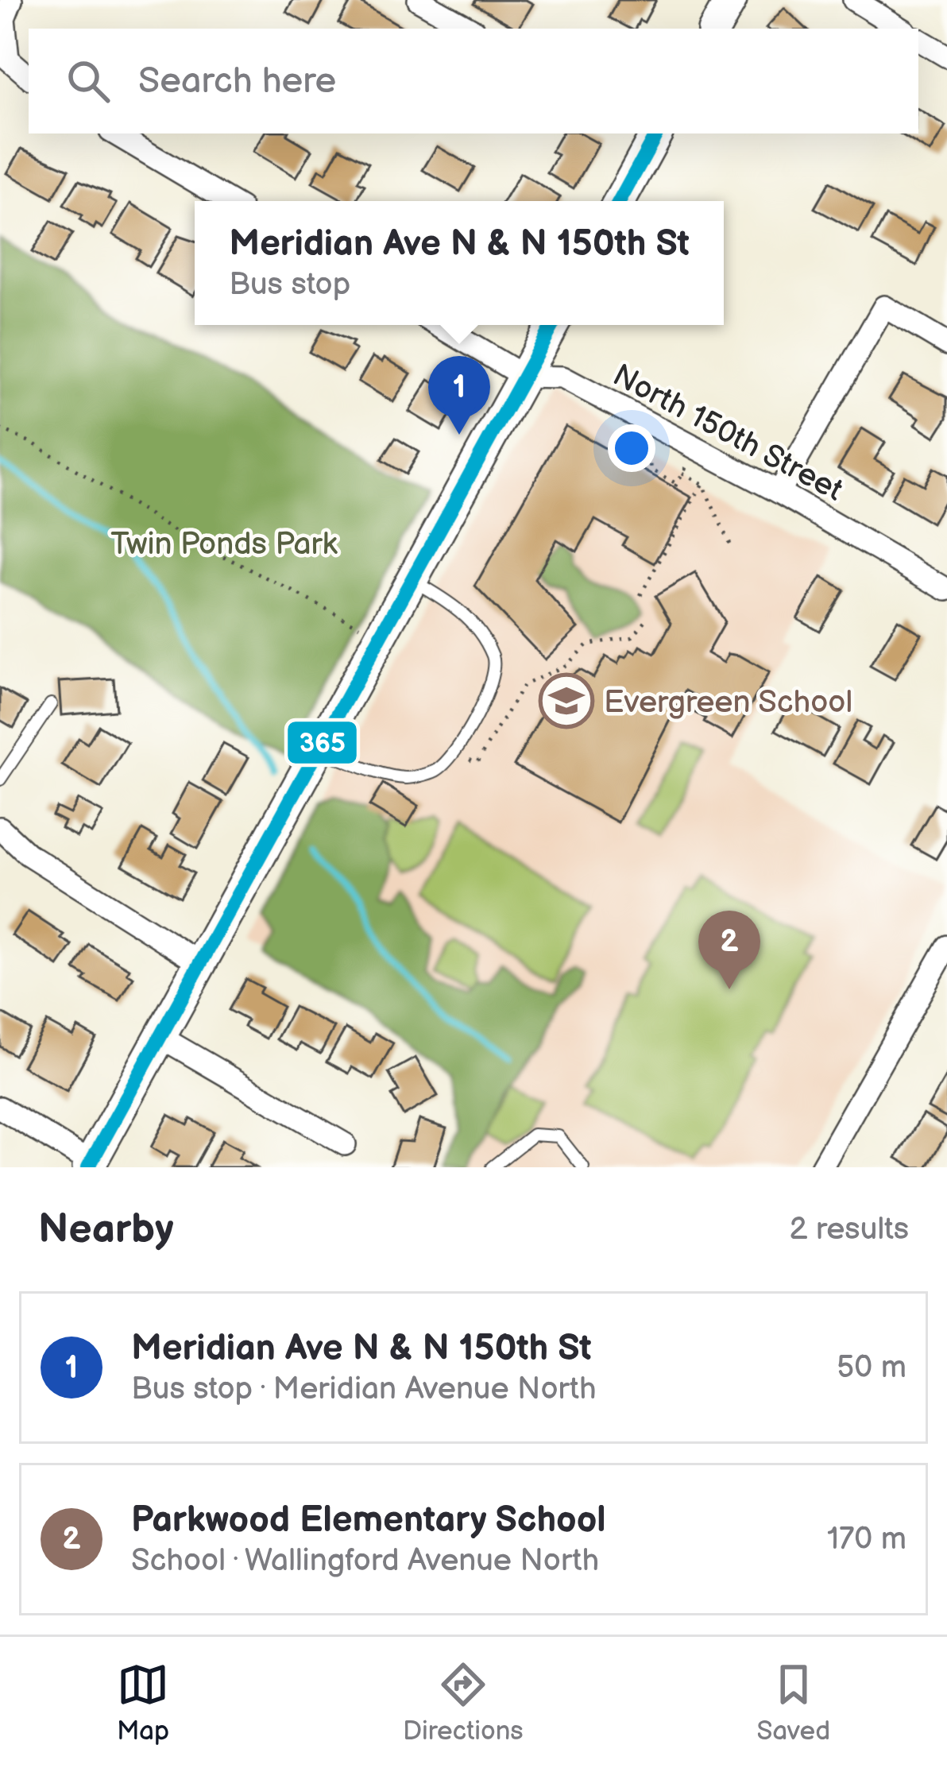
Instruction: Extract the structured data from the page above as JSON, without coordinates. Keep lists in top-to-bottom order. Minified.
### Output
{"streets":{"street":["North 150th Street"]},"parks":["Twin Ponds Park"],"places":{"school or university":["Evergreen School"]},"lines":["transit line 365"],"page":{"search":"Search here","popup":["Meridian Ave N & N 150th St","Bus stop"],"pins":["1","2"],"heading":["Nearby","2 results"],"list":[{"mark":"1","name":"Meridian Ave N & N 150th St","note":"Bus stop · Meridian Avenue North","value":"50 m"},{"mark":"2","name":"Parkwood Elementary School","note":"School · Wallingford Avenue North","value":"170 m"}],"nav":["Map","Directions","Saved"]}}
